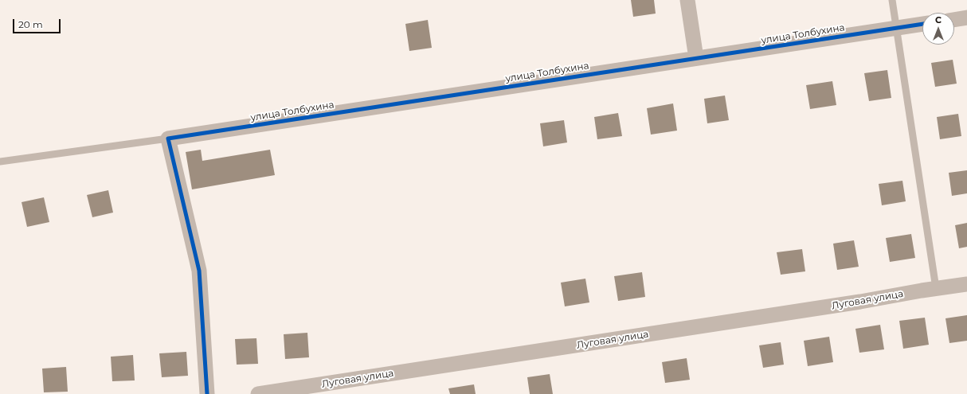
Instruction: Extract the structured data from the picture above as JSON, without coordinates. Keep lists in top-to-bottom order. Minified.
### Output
{"streets":{"street":["улица Толбухина","Луговая улица"]},"scale_bar":"20 m","north":"top"}
